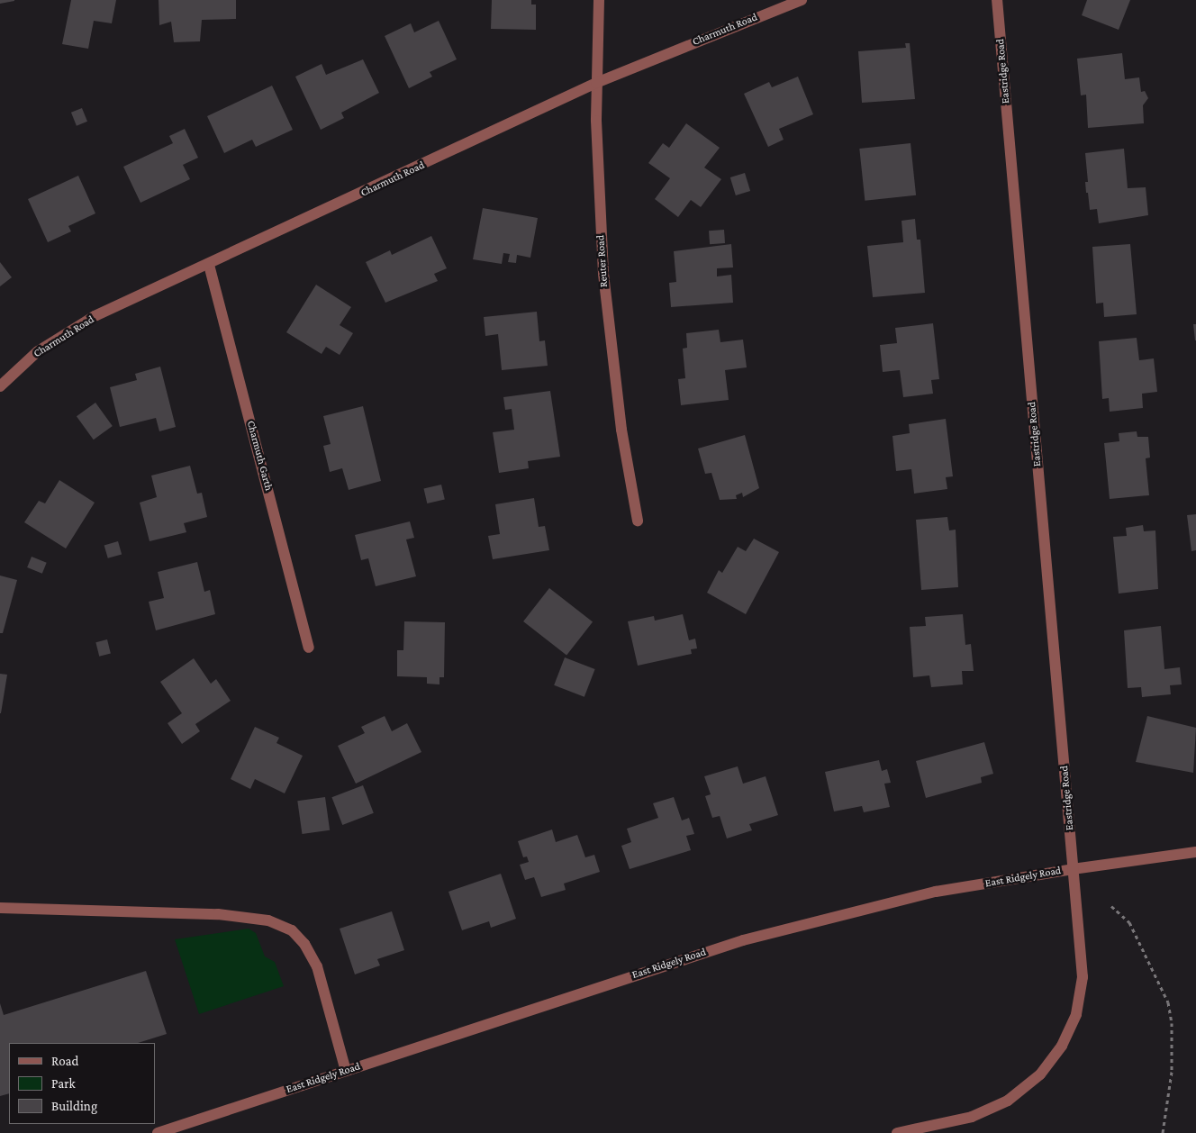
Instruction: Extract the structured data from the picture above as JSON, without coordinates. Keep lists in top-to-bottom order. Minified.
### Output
{"streets":{"street":["Charmuth Road","Eastridge Road","Reuter Road","Charmuth Garth","East Ridgely Road"]},"crossings":[["Charmuth Road","Reuter Road"],["Charmuth Road","Charmuth Garth"],["Eastridge Road","East Ridgely Road"]],"legend":["Road","Park","Building"]}
